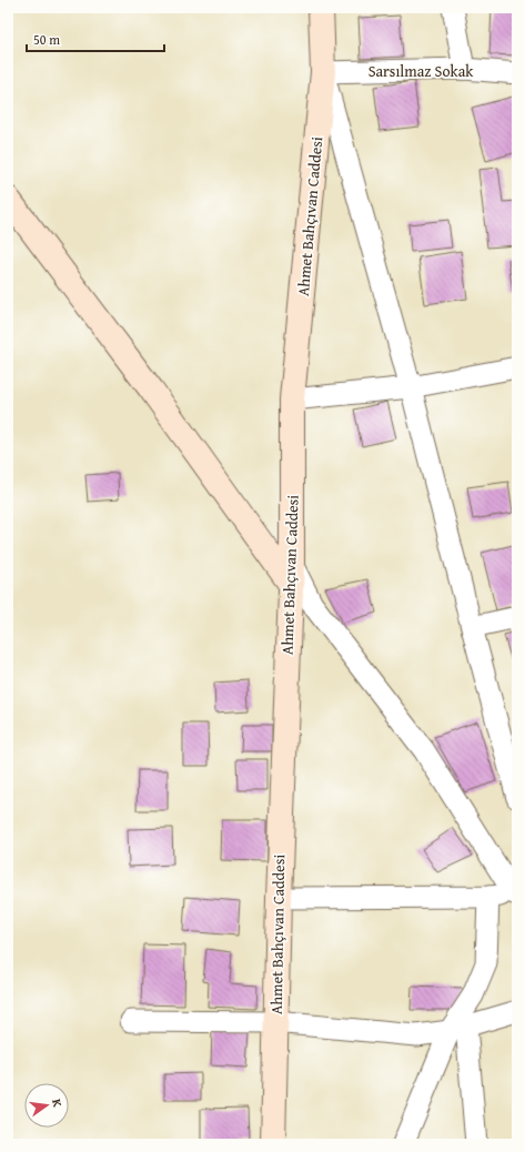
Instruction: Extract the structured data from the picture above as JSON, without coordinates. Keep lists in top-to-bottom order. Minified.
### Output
{"streets":{"main road":["Ahmet Bahçıvan Caddesi"],"street":["Sarsılmaz Sokak"]},"crossings":[["Sarsılmaz Sokak","Ahmet Bahçıvan Caddesi"]],"scale_bar":"50 m","north":"right"}
